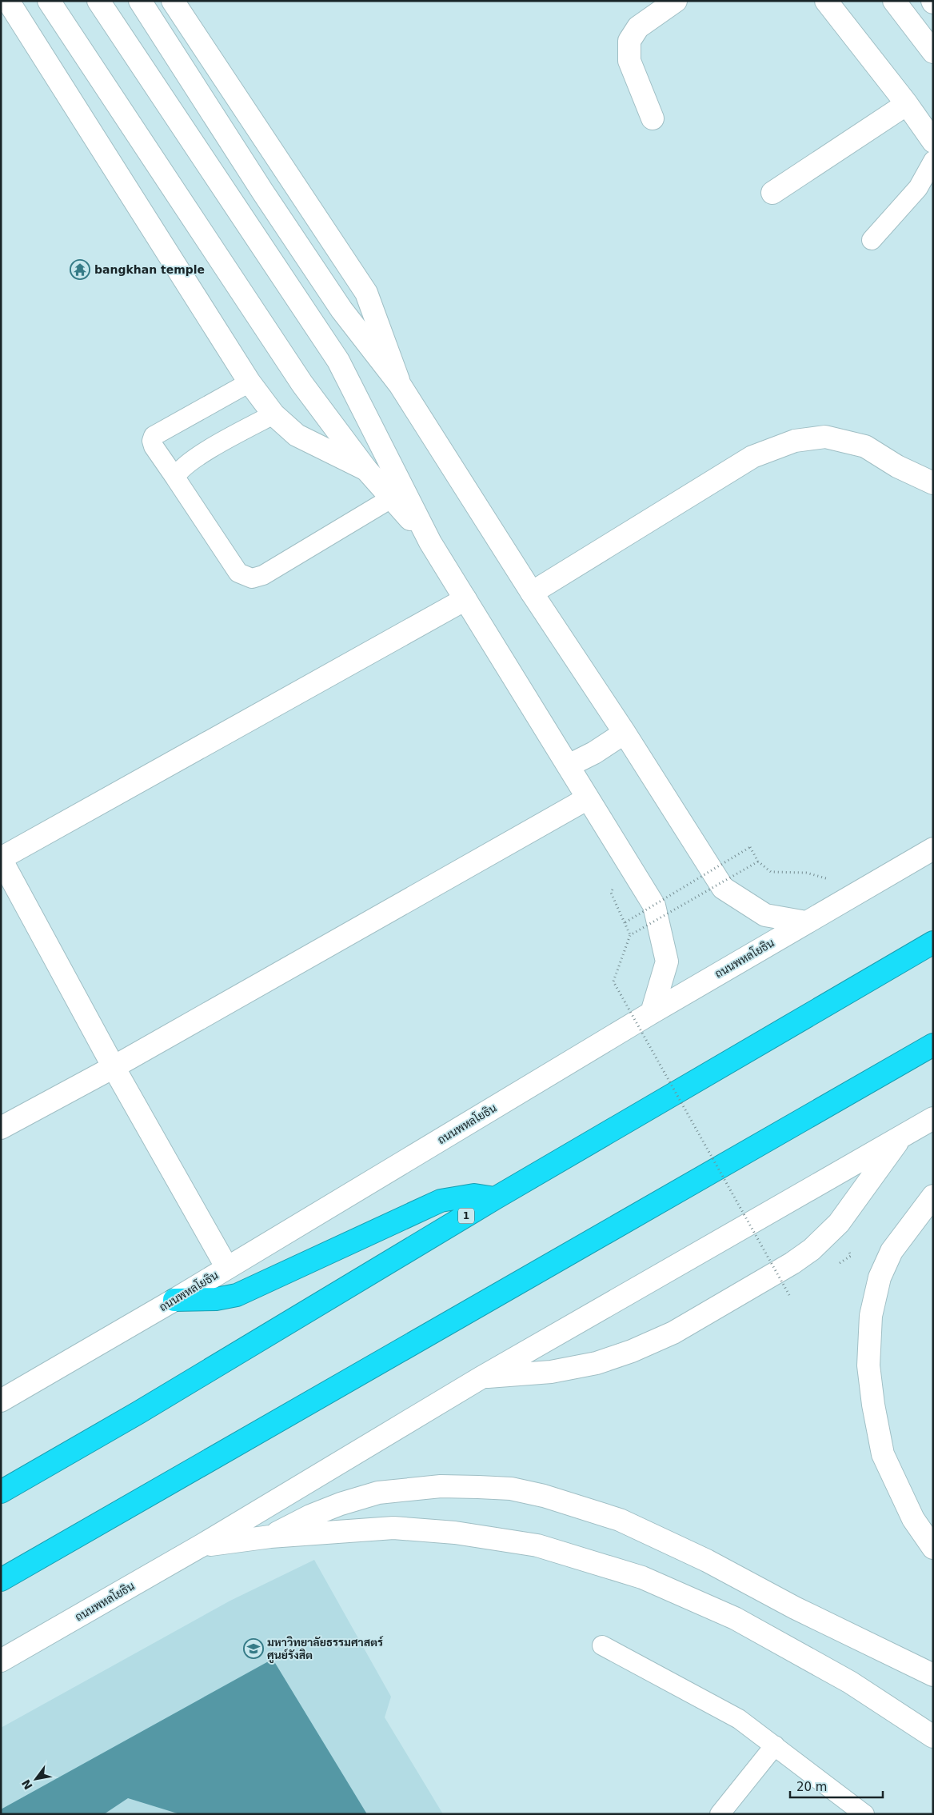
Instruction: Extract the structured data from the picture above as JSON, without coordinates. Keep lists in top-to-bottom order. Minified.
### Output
{"streets":{"highway":["1"],"main road":["ถนนพหลโยธิน"]},"places":{"temple":["bangkhan temple"],"school or university":["มหาวิทยาลัยธรรมศาสตร์ ศูนย์รังสิต"]},"scale_bar":"20 m","north":"bottom left"}
